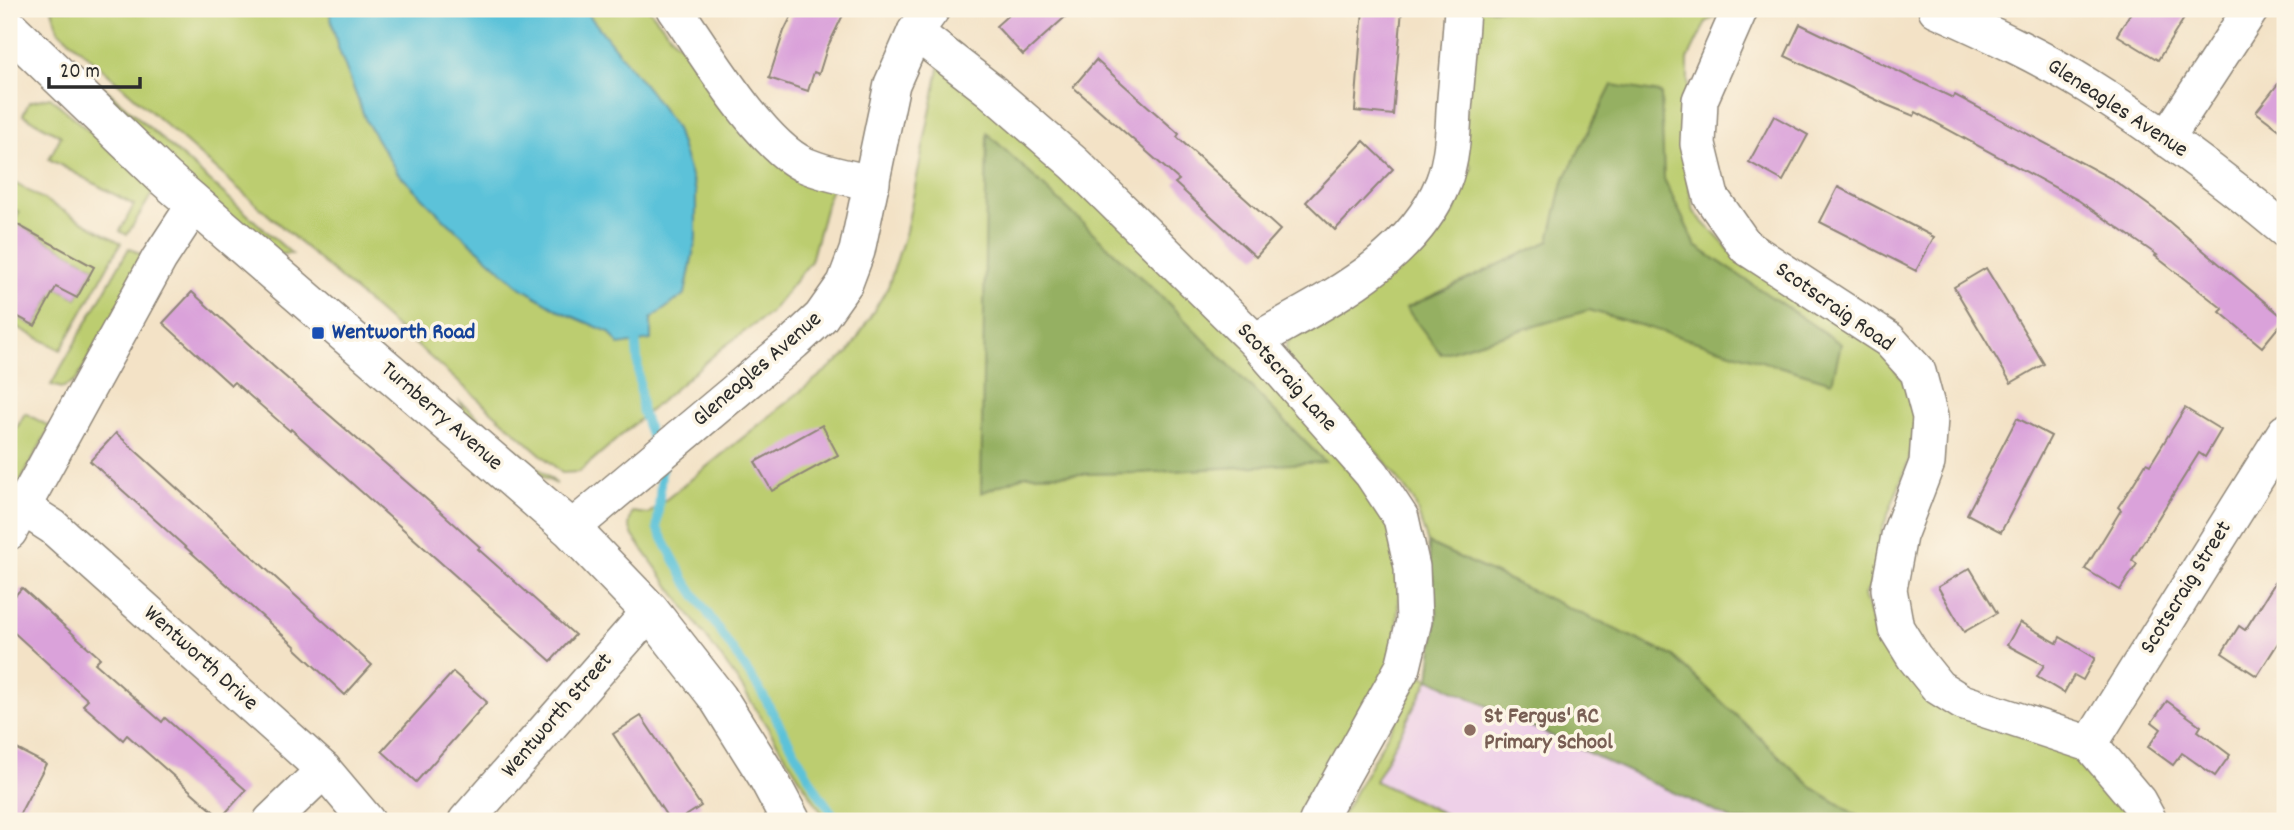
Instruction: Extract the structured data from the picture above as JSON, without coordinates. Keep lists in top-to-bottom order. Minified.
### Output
{"streets":{"street":["Gleneagles Avenue","Scotscraig Road","Scotscraig Lane","Turnberry Avenue","Scotscraig Street","Wentworth Drive","Wentworth Street"]},"crossings":[["Gleneagles Avenue","Scotscraig Lane"],["Gleneagles Avenue","Turnberry Avenue"],["Scotscraig Road","Scotscraig Street"],["Turnberry Avenue","Wentworth Street"]],"places":{"transit":["Wentworth Road"],"other":["St Fergus' RC Primary School"]},"scale_bar":"20 m"}
